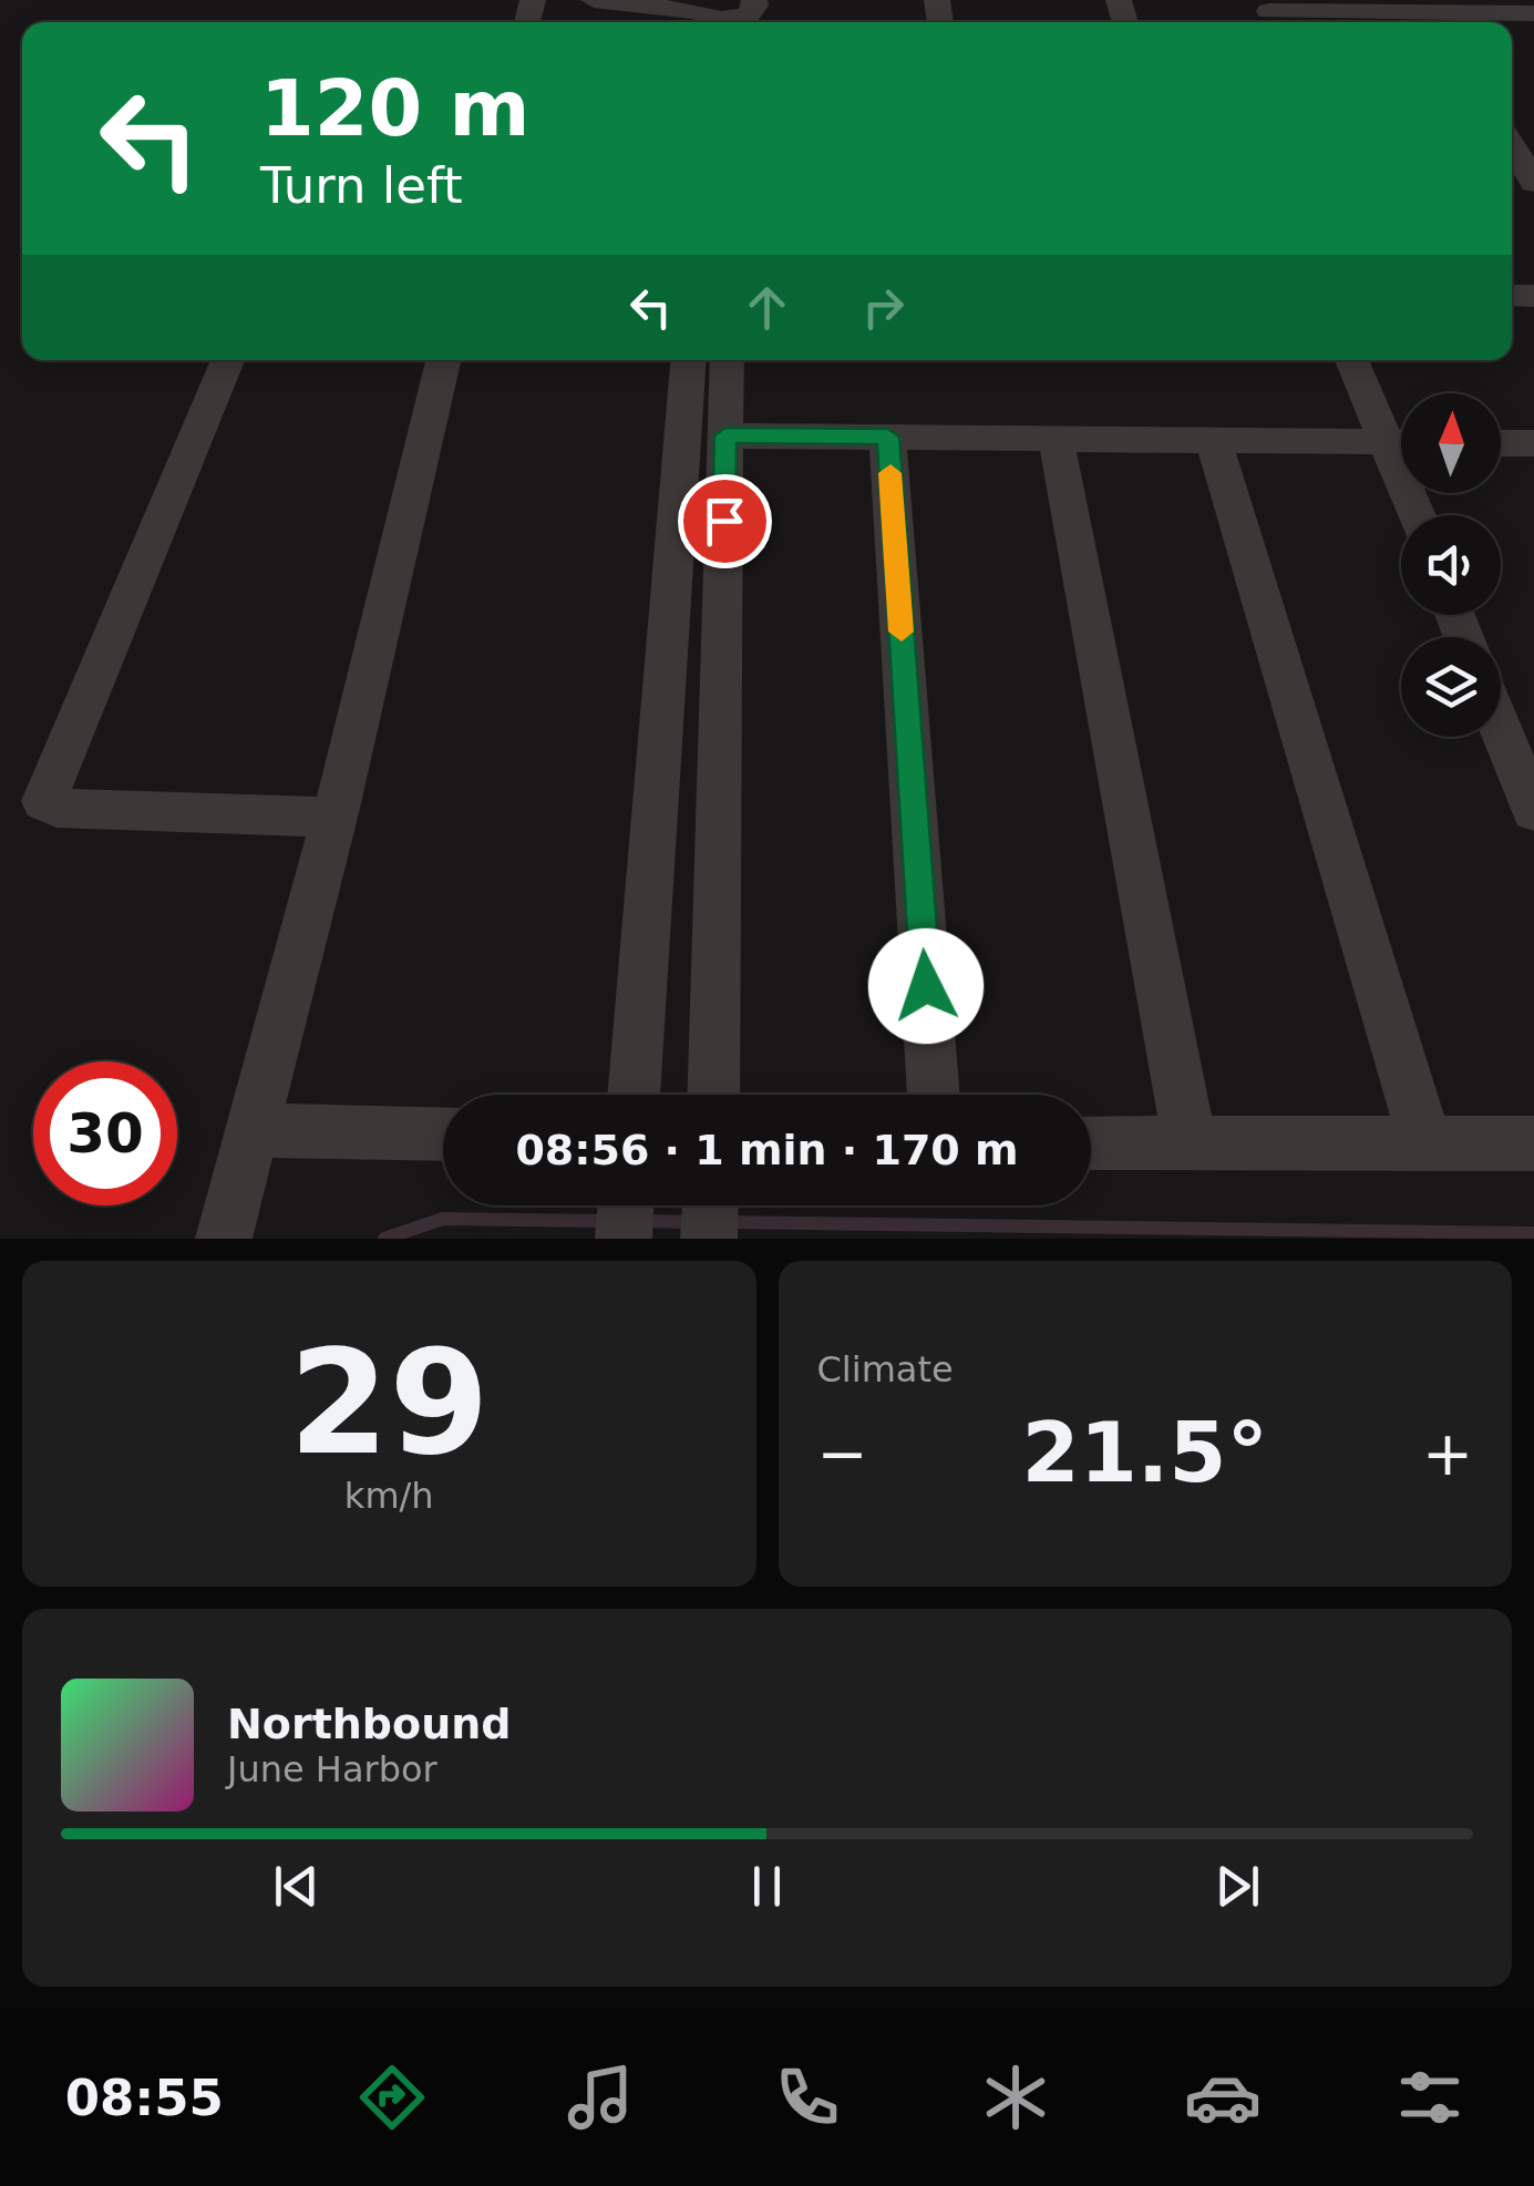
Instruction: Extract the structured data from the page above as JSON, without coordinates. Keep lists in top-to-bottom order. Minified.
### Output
{"north":"top","page":{"turn":["120 m","Turn left"],"limit":"30","trip":"08:56 · 1 min · 170 m","tile":[["29","km/h"],"Climate"],"heat":["−","21.5°","+"],"song":["Northbound","June Harbor"],"tabs":"08:55"}}
